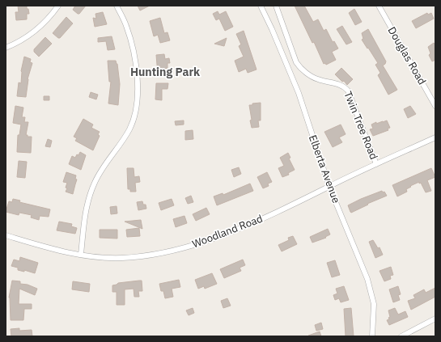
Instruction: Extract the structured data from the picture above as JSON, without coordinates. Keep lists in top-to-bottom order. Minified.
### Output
{"streets":{"street":["Douglas Road","Twin Tree Road","Elberta Avenue","Woodland Road"]},"crossings":[["Twin Tree Road","Woodland Road"],["Elberta Avenue","Woodland Road"]],"districts":["Hunting Park"]}
